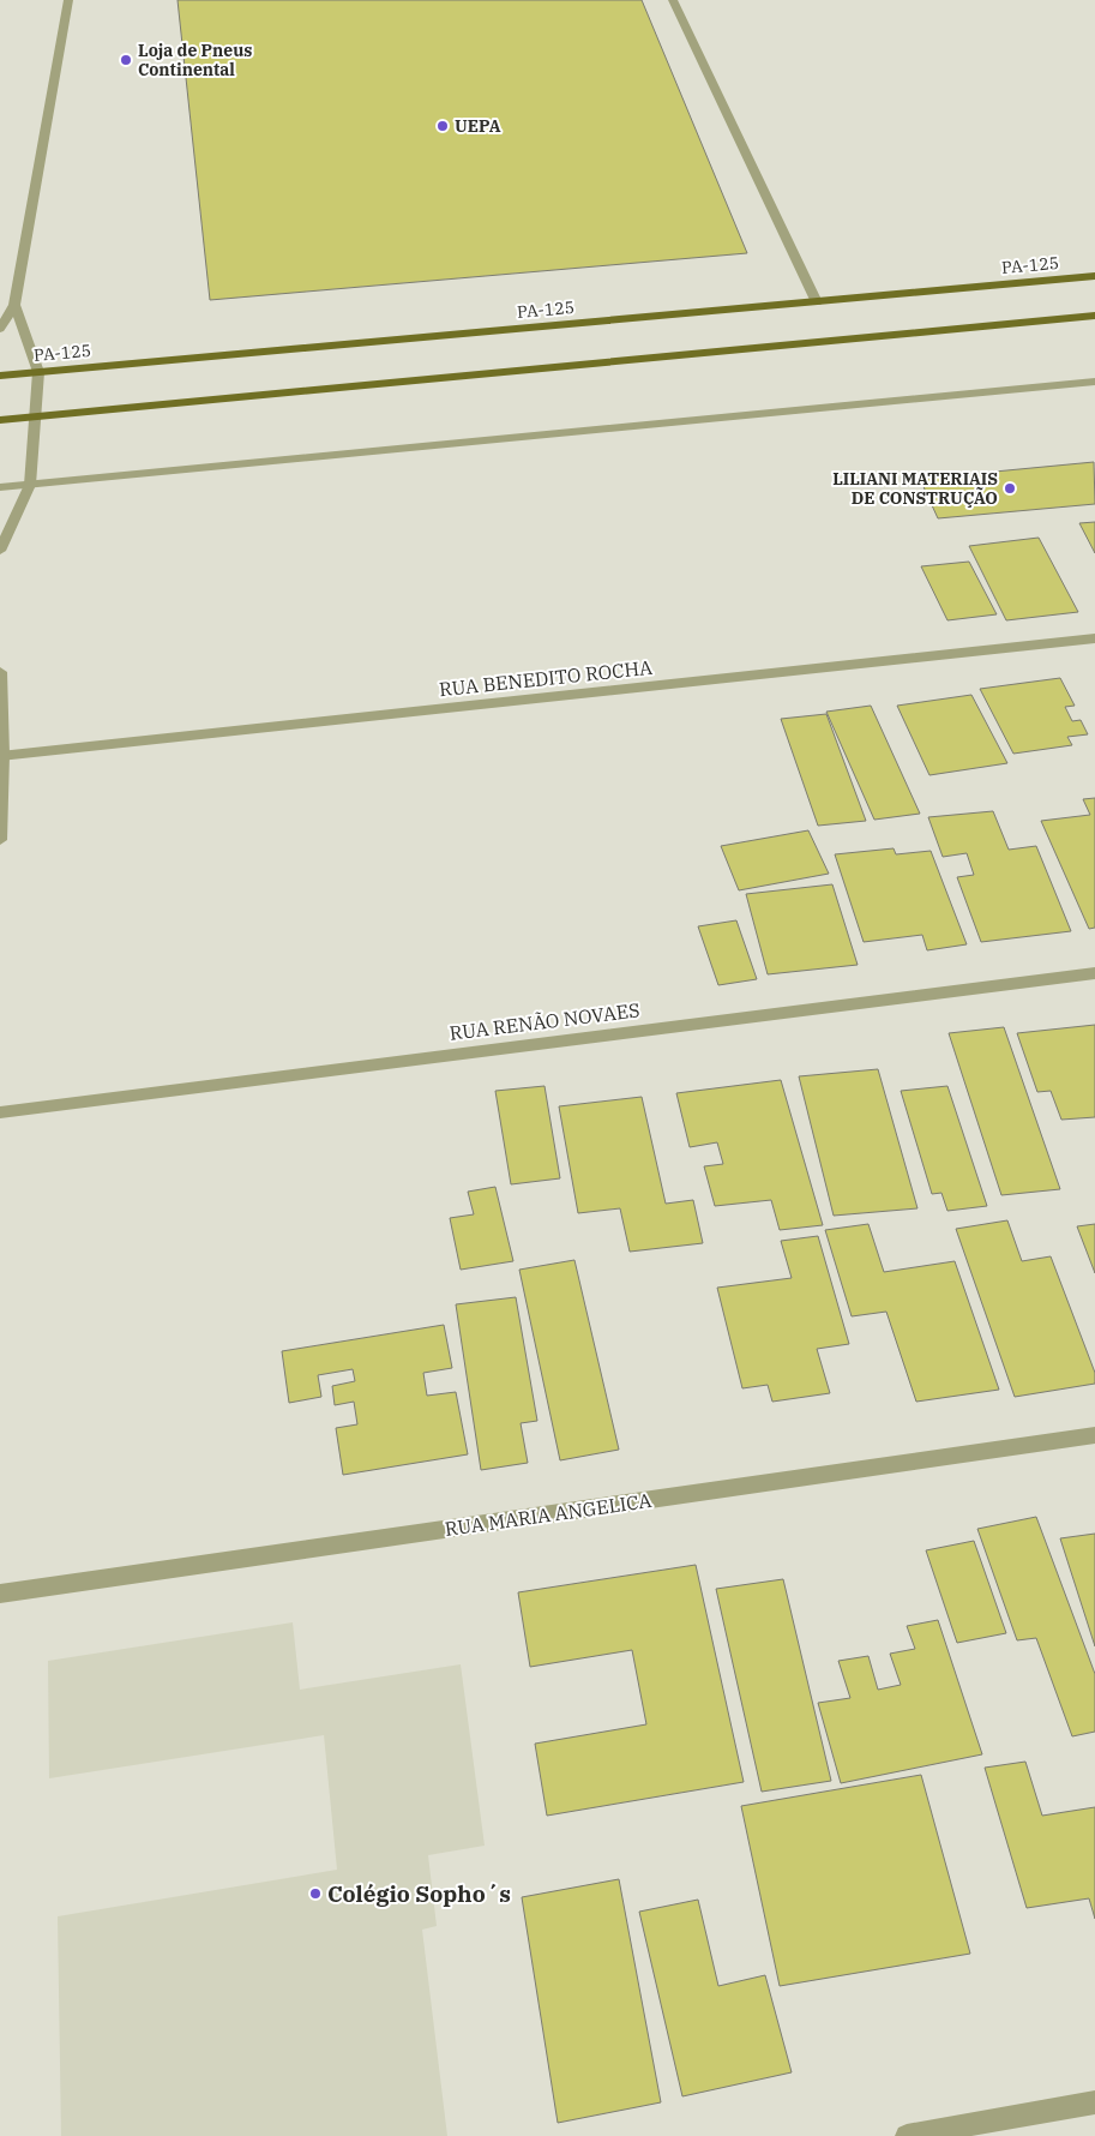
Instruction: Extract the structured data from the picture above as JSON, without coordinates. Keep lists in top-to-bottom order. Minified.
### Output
{"streets":{"main road":["PA-125"],"street":["RUA BENEDITO ROCHA","RUA RENÃO NOVAES","RUA MARIA ANGELICA"]},"places":["Loja de Pneus Continental","UEPA","LILIANI MATERIAIS DE CONSTRUÇÃO","Colégio Sopho´s"]}
